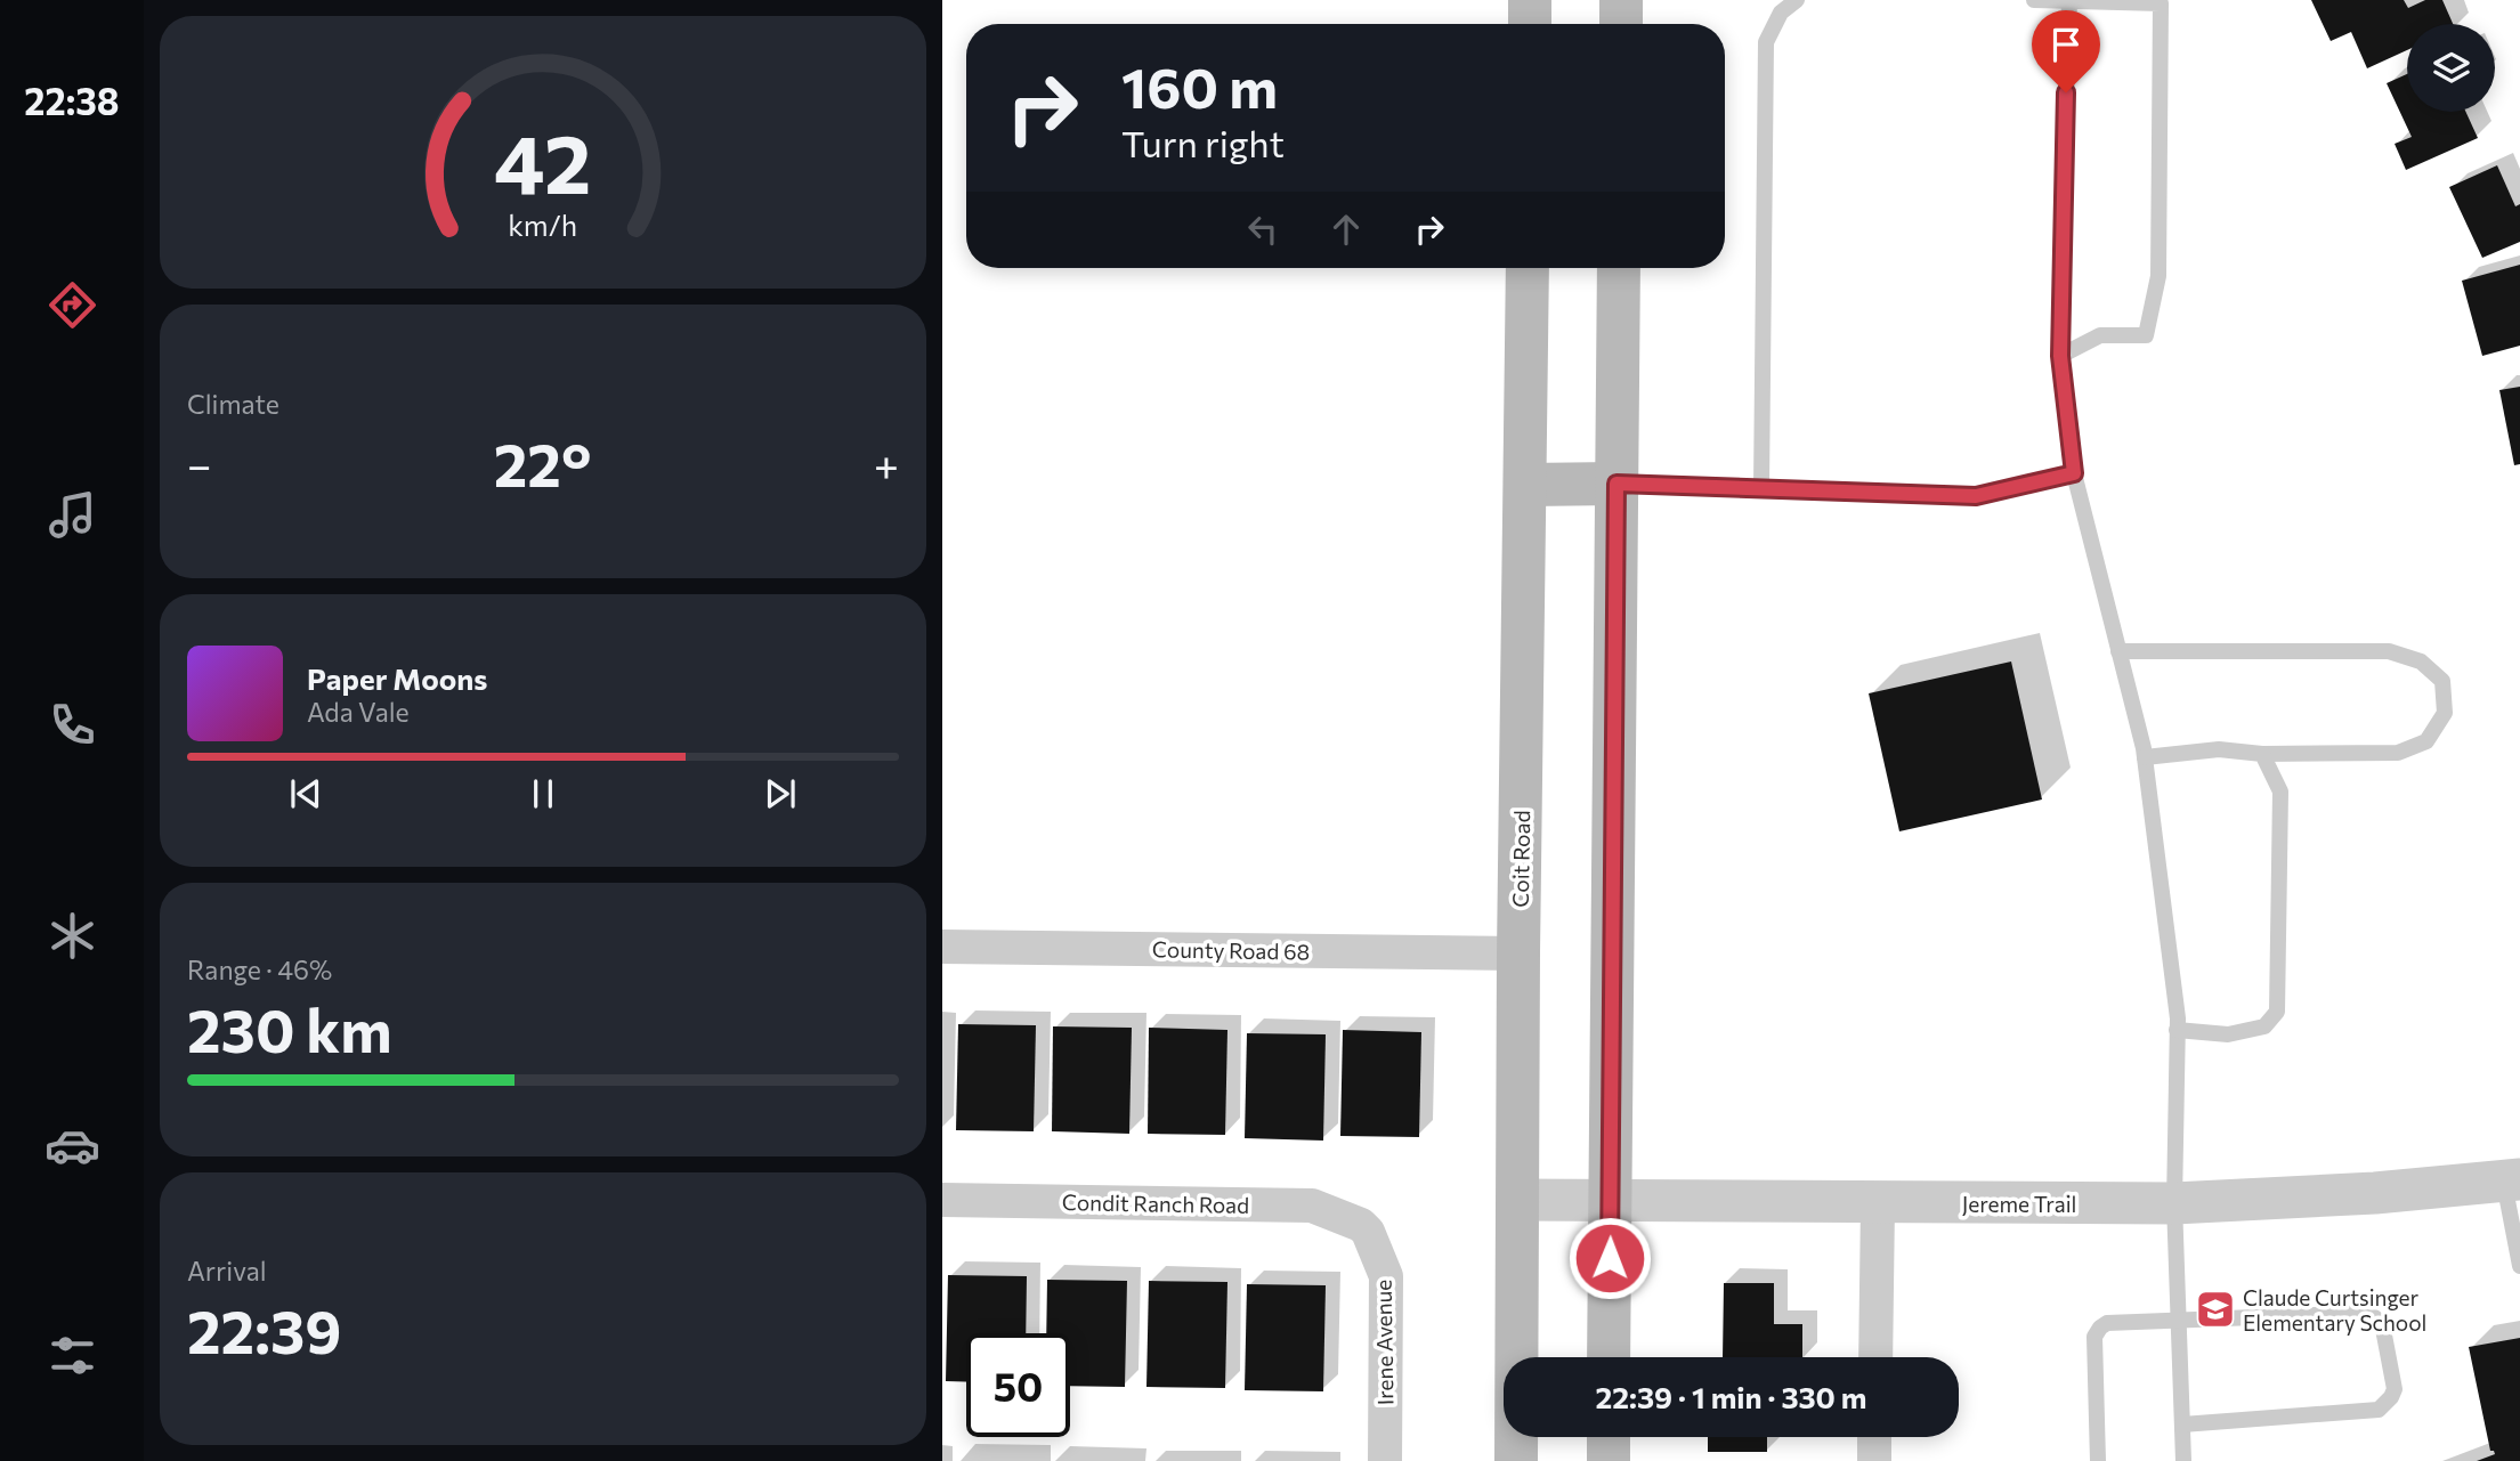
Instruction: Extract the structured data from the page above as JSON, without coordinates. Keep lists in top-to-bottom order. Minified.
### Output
{"streets":{"main road":["Coit Road"],"street":["County Road 68","Condit Ranch Road","Jereme Trail","Irene Avenue"]},"crossings":[["Coit Road","County Road 68"],["Coit Road","Jereme Trail"],["Condit Ranch Road","Irene Avenue"]],"places":{"school or university":["Claude Curtsinger Elementary School"]},"page":{"tabs":"22:38","turn":["160 m","Turn right"],"tile":["Climate",["Range · 46%","230 km"],["Arrival","22:39"]],"heat":["−","22°","+"],"song":["Paper Moons","Ada Vale"],"limit":"50","trip":"22:39 · 1 min · 330 m","gauge":["42","km/h"]}}
